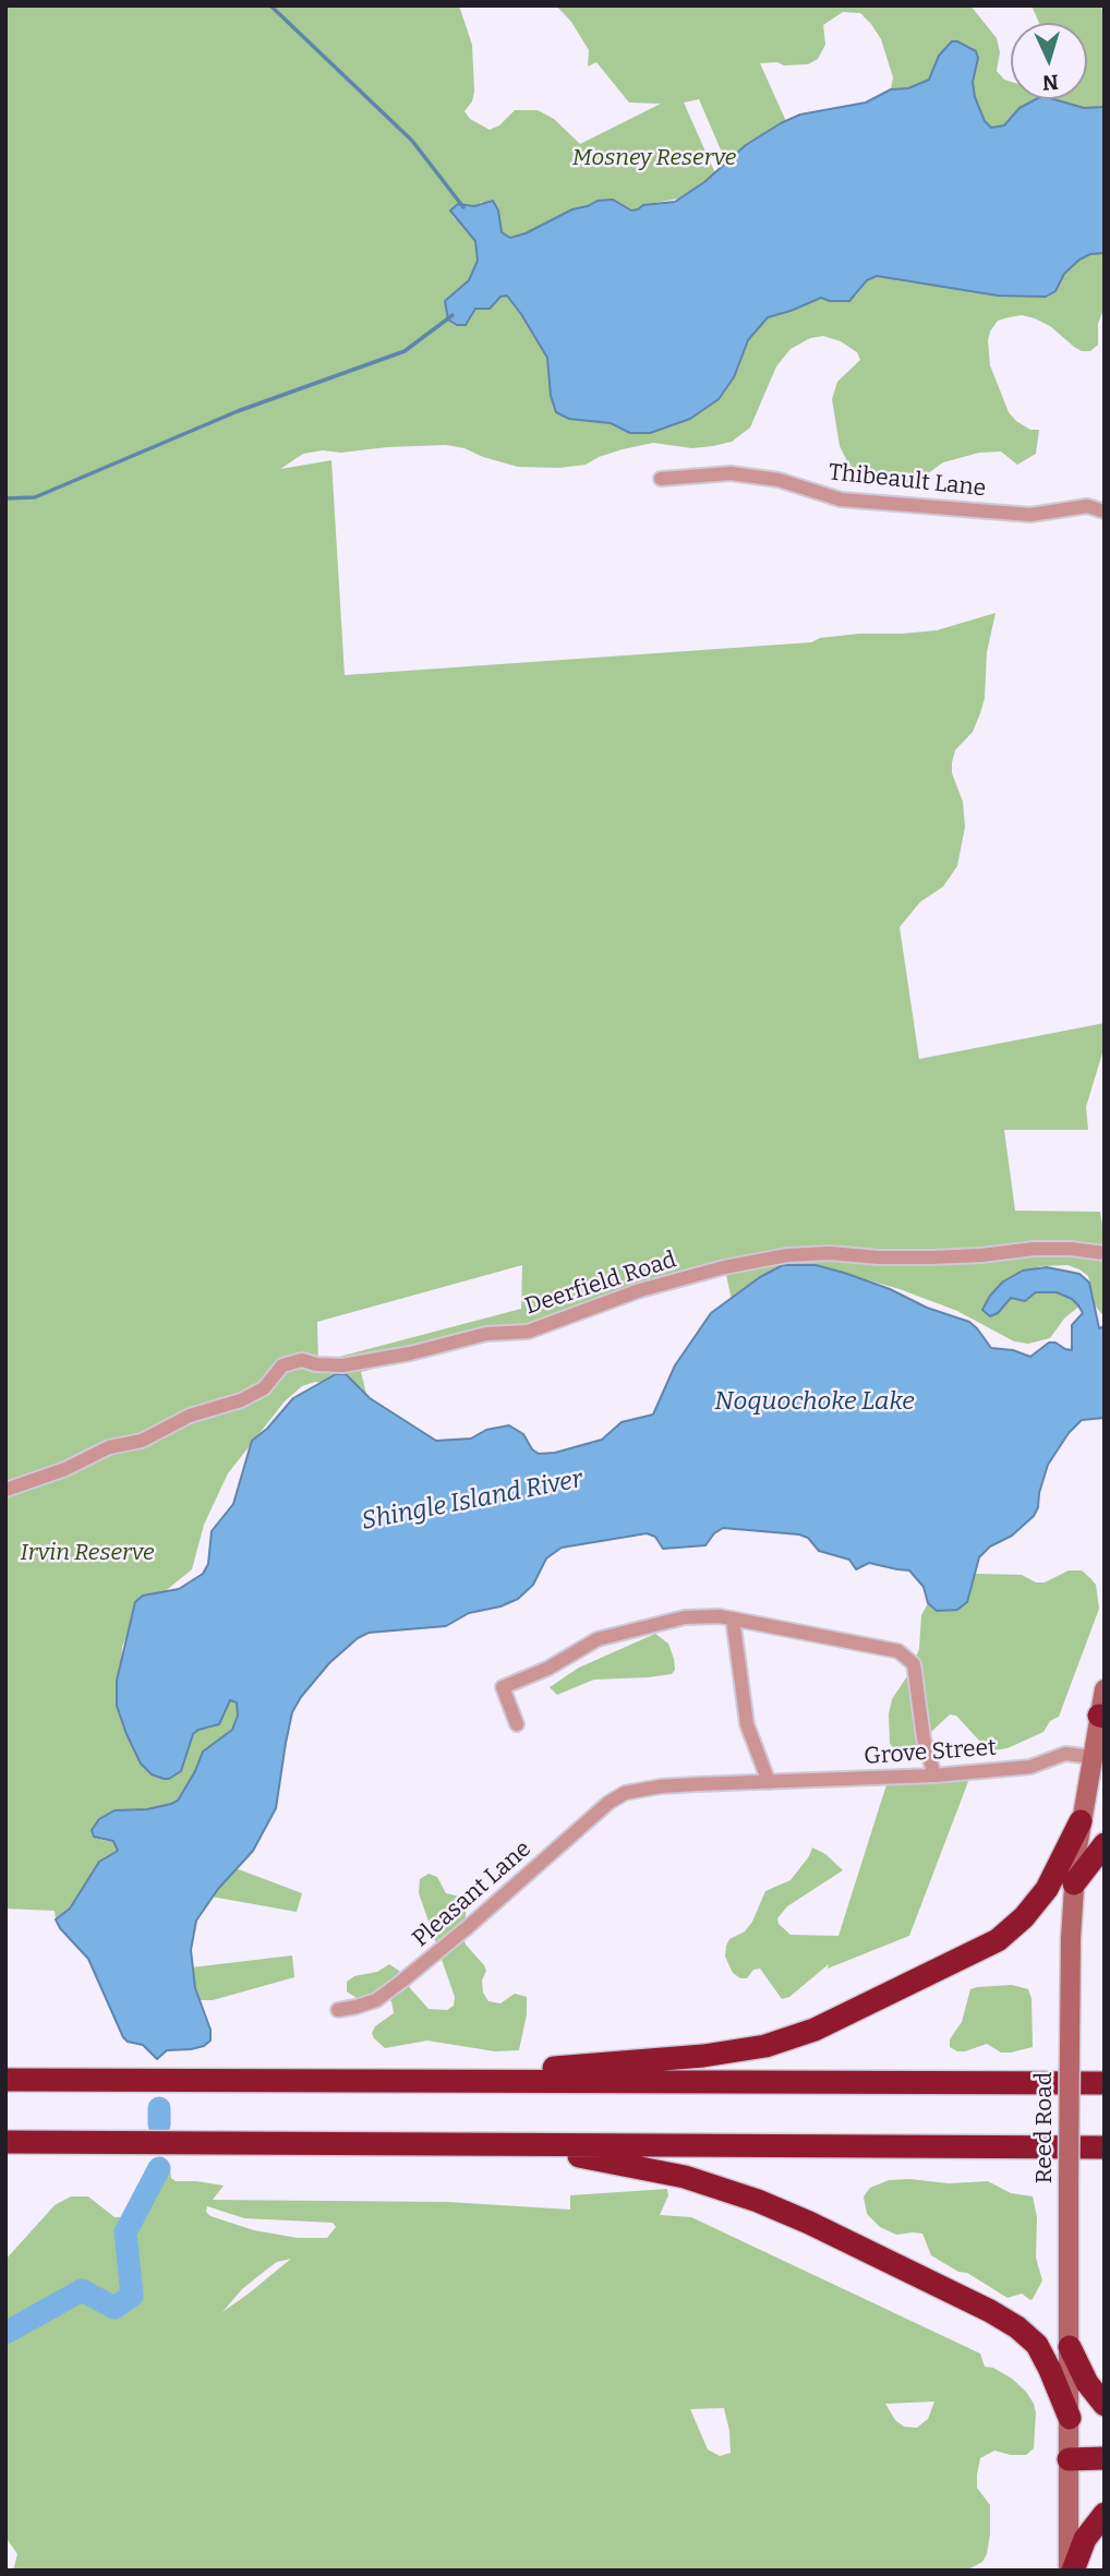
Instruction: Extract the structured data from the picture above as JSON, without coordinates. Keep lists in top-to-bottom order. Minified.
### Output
{"streets":{"street":["Thibeault Lane","Deerfield Road","Grove Street","Pleasant Lane","Reed Road"]},"crossings":[["Grove Street","Pleasant Lane"],["Grove Street","Reed Road"]],"water":["Noquochoke Lake","Shingle Island River"],"parks":["Mosney Reserve","Irvin Reserve"],"north":"bottom"}
